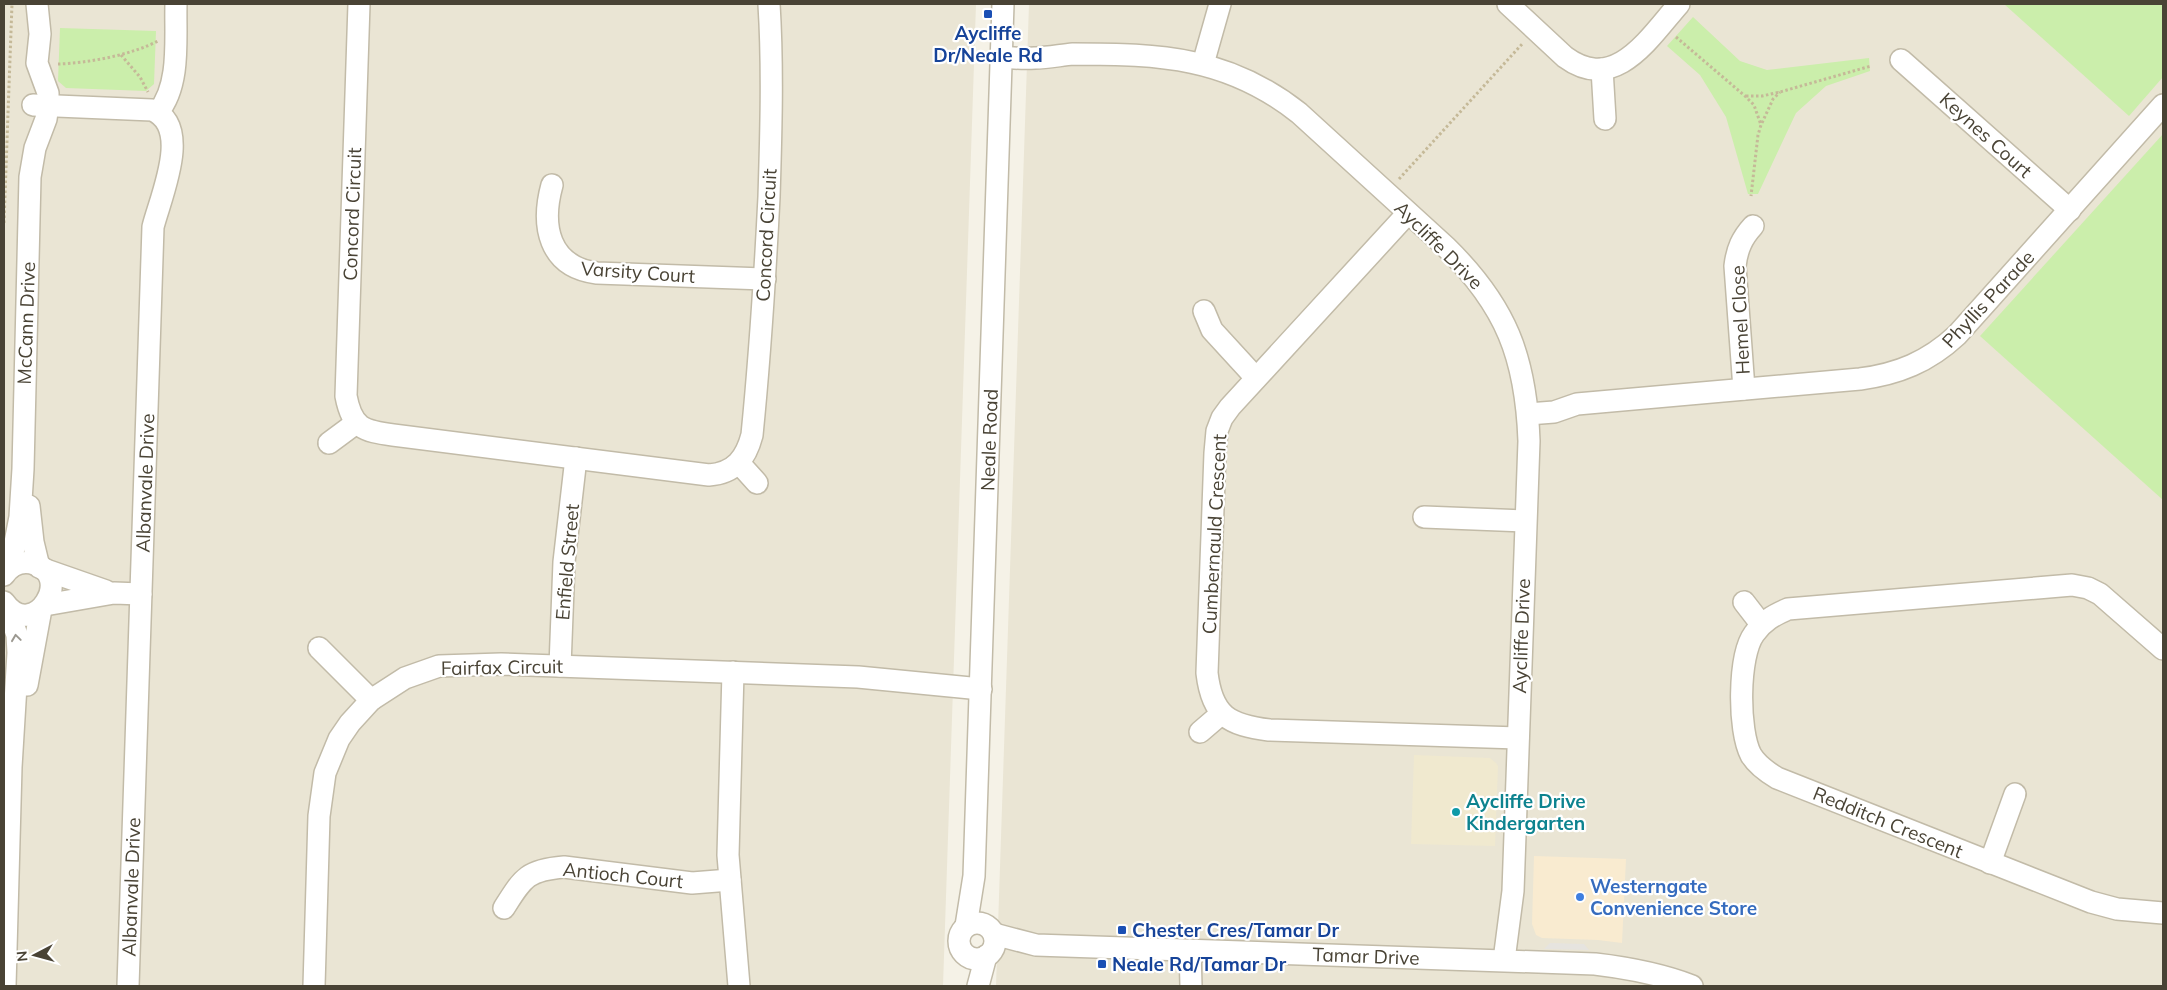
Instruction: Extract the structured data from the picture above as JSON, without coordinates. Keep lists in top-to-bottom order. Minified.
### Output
{"streets":{"street":["Keynes Court","Concord Circuit","Aycliffe Drive","Varsity Court","Phyllis Parade","Hemel Close","McCann Drive","Neale Road","Albanvale Drive","Cumbernauld Crescent","Enfield Street","Fairfax Circuit","Redditch Crescent","Antioch Court","Tamar Drive"]},"crossings":[["Keynes Court","Phyllis Parade"],["Concord Circuit","Varsity Court"],["Aycliffe Drive","Phyllis Parade"],["Aycliffe Drive","Neale Road"],["Aycliffe Drive","Cumbernauld Crescent"],["Aycliffe Drive","Tamar Drive"],["Phyllis Parade","Hemel Close"],["Neale Road","Fairfax Circuit"],["Neale Road","Tamar Drive"],["Enfield Street","Fairfax Circuit"]],"places":{"transit":["Aycliffe Dr/Neale Rd","Chester Cres/Tamar Dr","Neale Rd/Tamar Dr"],"other":["Aycliffe Drive Kindergarten","Westerngate Convenience Store"]},"north":"left"}
